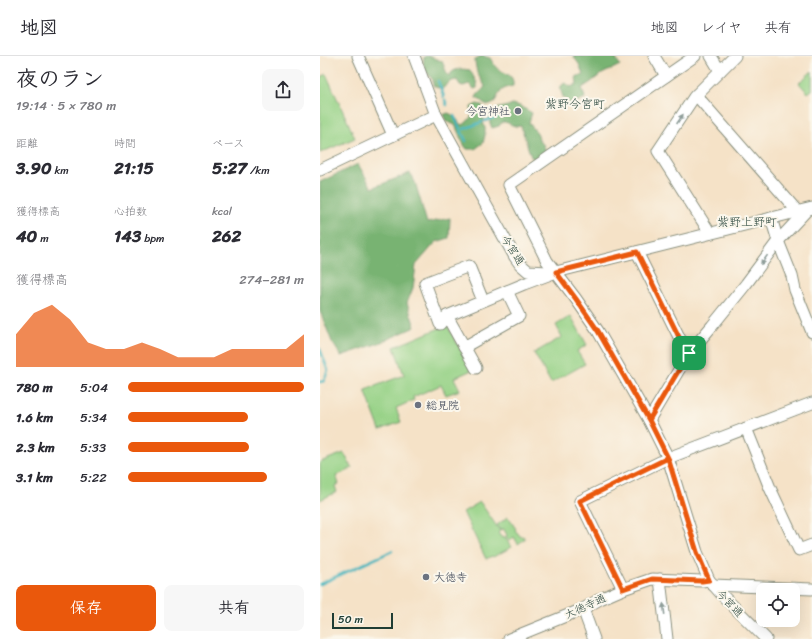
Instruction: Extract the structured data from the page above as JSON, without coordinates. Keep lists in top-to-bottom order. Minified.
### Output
{"streets":{"street":["今宮通","大徳寺通"]},"crossings":[["今宮通","大徳寺通"]],"districts":["紫野今宮町","紫野上野町"],"places":["今宮神社","総見院","大徳寺"],"scale_bar":"50 m","page":{"header":"地図","nav":["地図","レイヤ","共有"],"heading":["夜のラン","19:14 · 5 × 780 m"],"stats":[["距離","3.90 km"],["時間","21:15"],["ペース","5:27 /km"],["獲得標高","40 m"],["心拍数","143 bpm"],["kcal","262"]],"chart":["獲得標高","274–281 m"],"list":[{"name":"780 m","note":"5:04"},{"name":"1.6 km","note":"5:34"},{"name":"2.3 km","note":"5:33"},{"name":"3.1 km","note":"5:22"}],"buttons":["保存","共有"],"scale":"50 m"}}
